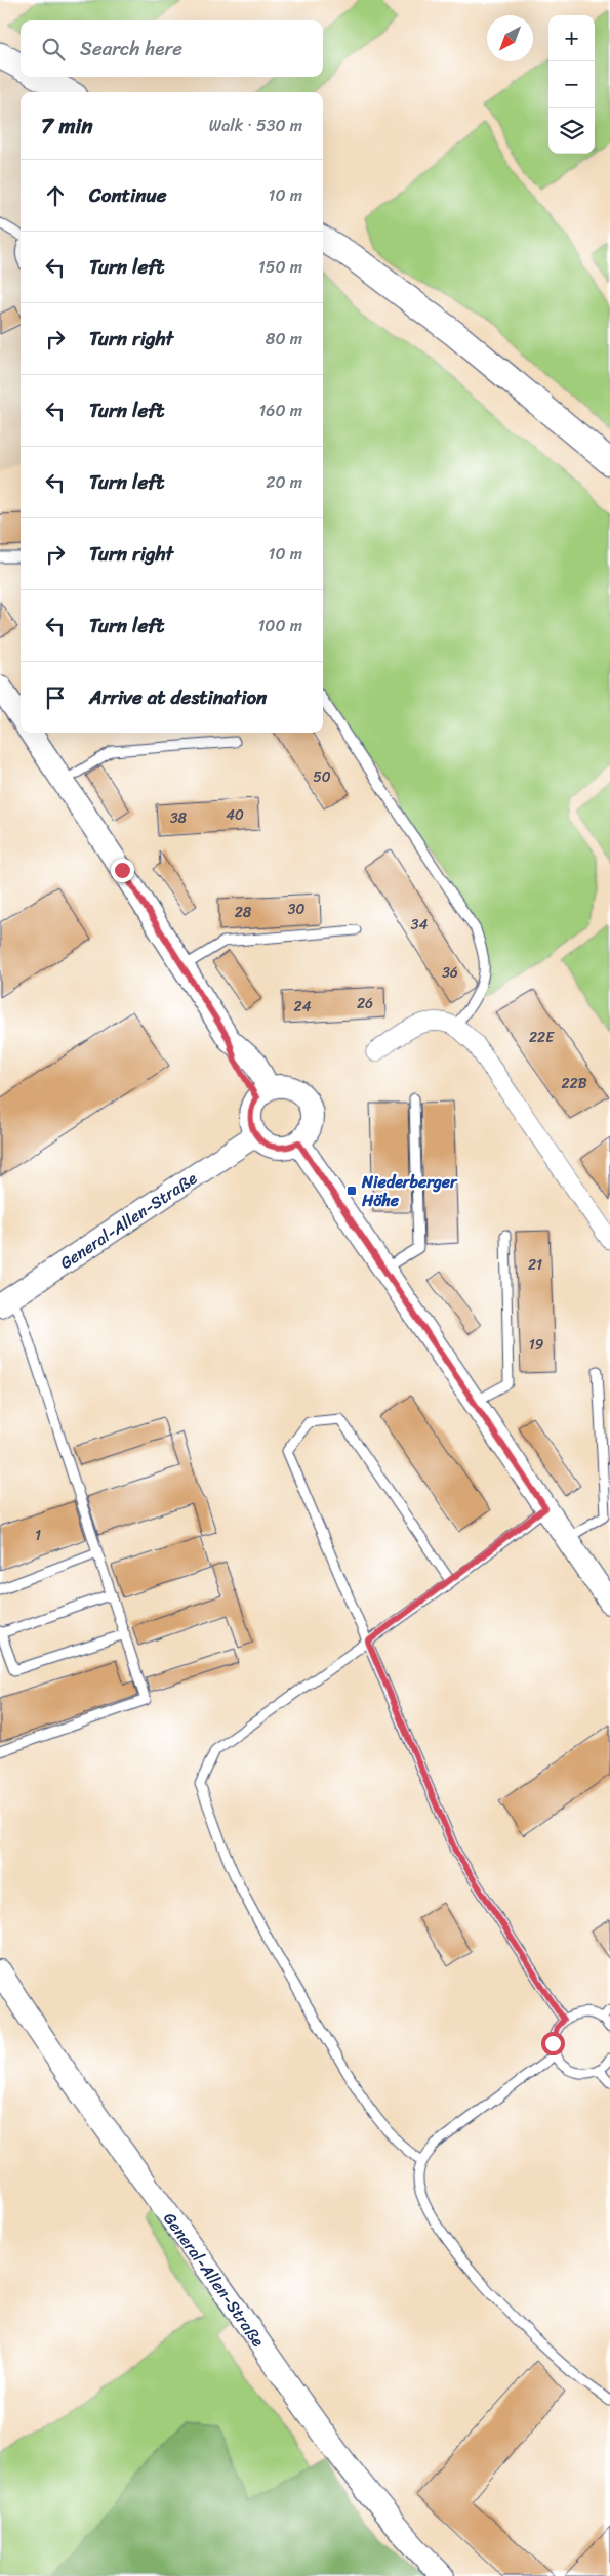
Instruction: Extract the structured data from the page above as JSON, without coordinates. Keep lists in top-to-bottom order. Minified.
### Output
{"streets":{"street":["General-Allen-Straße"]},"places":{"transit":["Niederberger Höhe"]},"house_numbers":["50","40","38","30","28","34","36","26","24","22E","22B","21","19","1"],"north":"bottom left","page":{"map_buttons":["+","−"],"search":"Search here","heading":["7 min","Walk · 530 m"],"list":[["Continue","10 m"],["Turn left","150 m"],["Turn right","80 m"],["Turn left","160 m"],["Turn left","20 m"],["Turn right","10 m"],["Turn left","100 m"],"Arrive at destination"]}}
